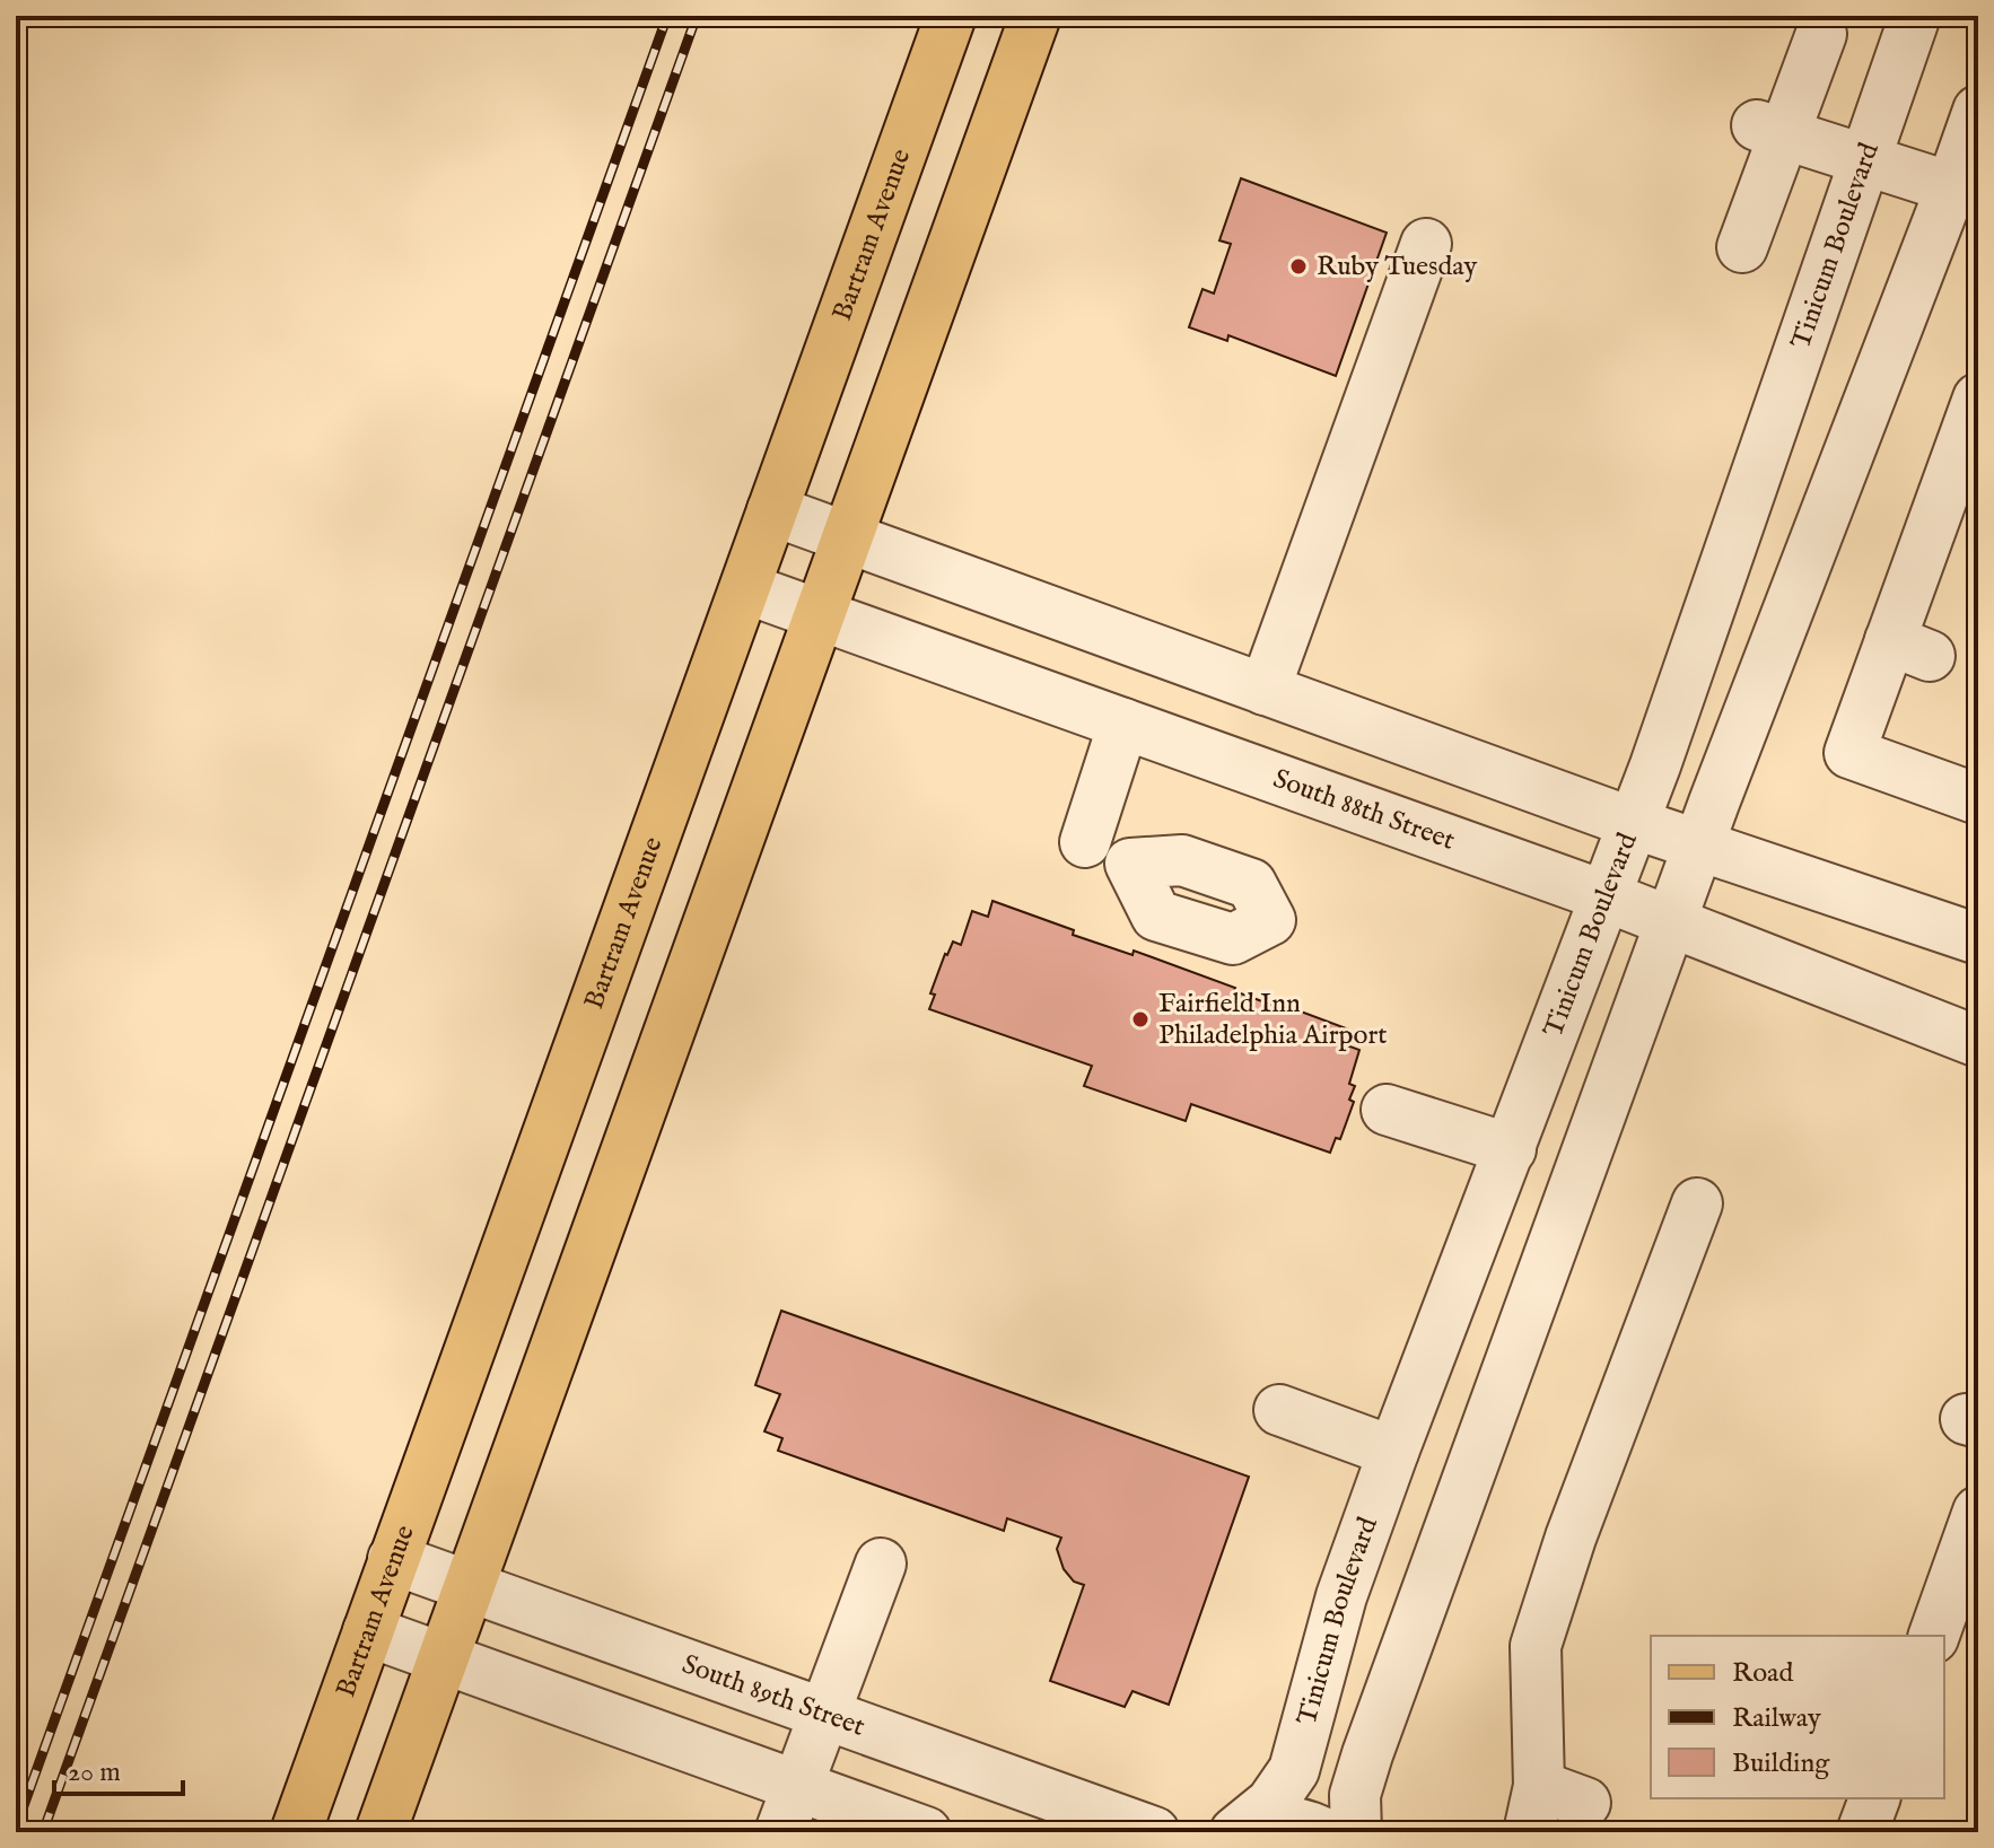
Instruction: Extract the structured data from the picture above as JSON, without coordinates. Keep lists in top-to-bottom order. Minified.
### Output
{"streets":{"main road":["Bartram Avenue"],"street":["Tinicum Boulevard","South 88th Street","South 89th Street"]},"crossings":[["Bartram Avenue","South 88th Street"],["Bartram Avenue","South 89th Street"],["Tinicum Boulevard","South 88th Street"]],"places":["Ruby Tuesday","Fairfield Inn Philadelphia Airport"],"legend":["Road","Railway","Building"],"scale_bar":"20 m"}
